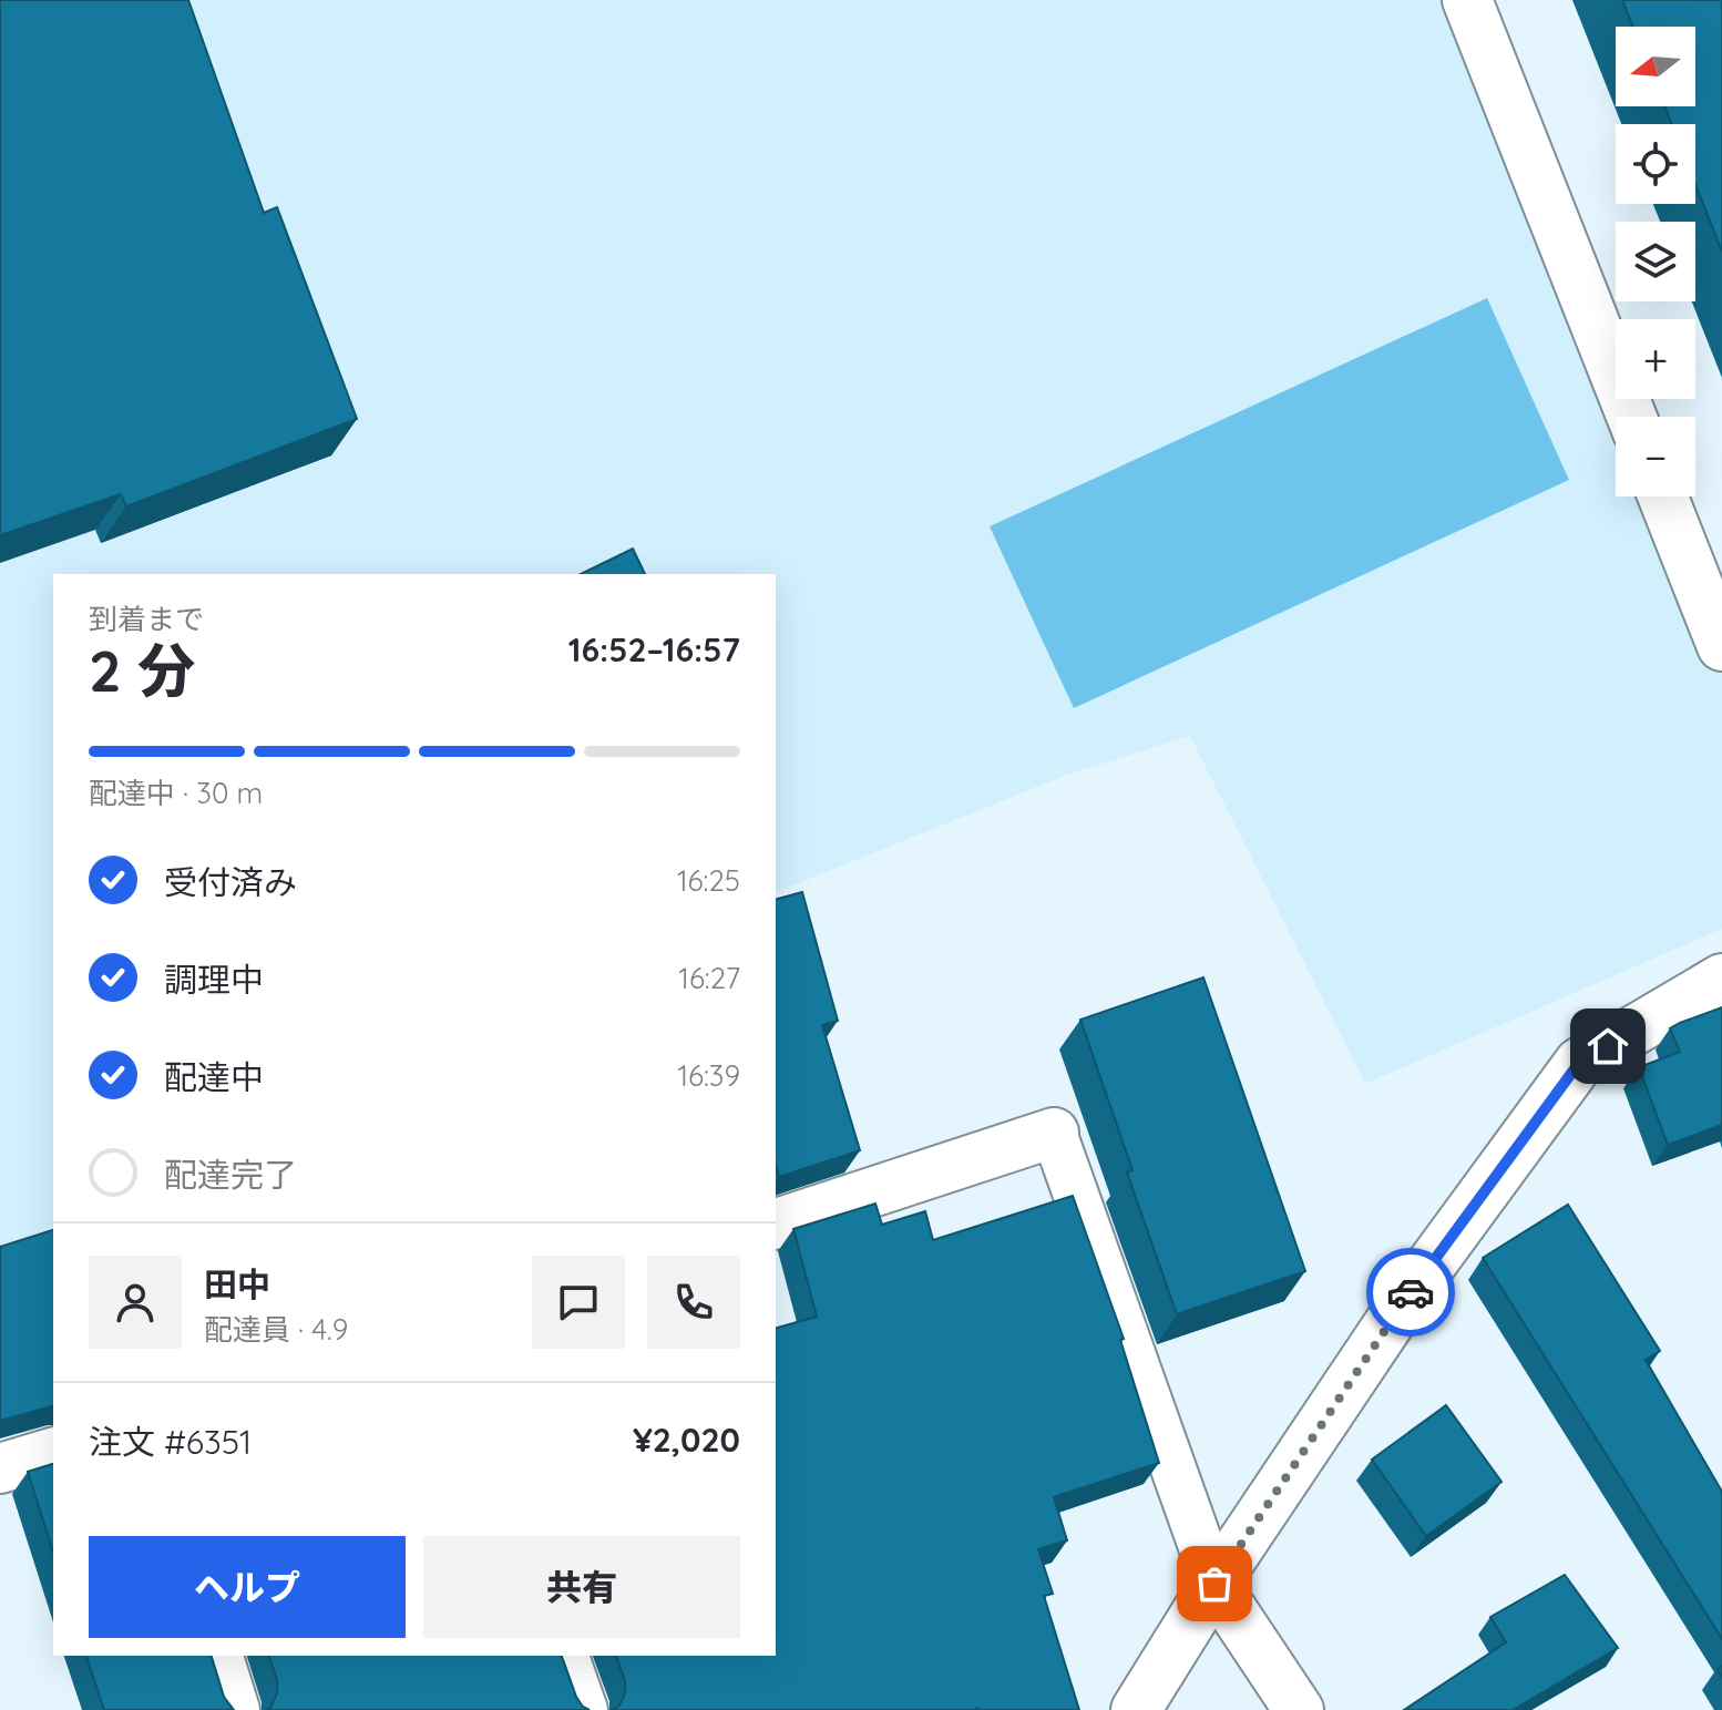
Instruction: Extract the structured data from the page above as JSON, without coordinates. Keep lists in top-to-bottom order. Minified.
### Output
{"north":"left","page":{"map_buttons":["+","−"],"heading":["2 分","到着まで","16:52–16:57"],"panel":["田中","配達員 · 4.9","注文 #6351","¥2,020"],"bar":"配達中 · 30 m","list":[["受付済み","16:25"],["調理中","16:27"],["配達中","16:39"],"配達完了"],"buttons":["ヘルプ","共有"]}}
